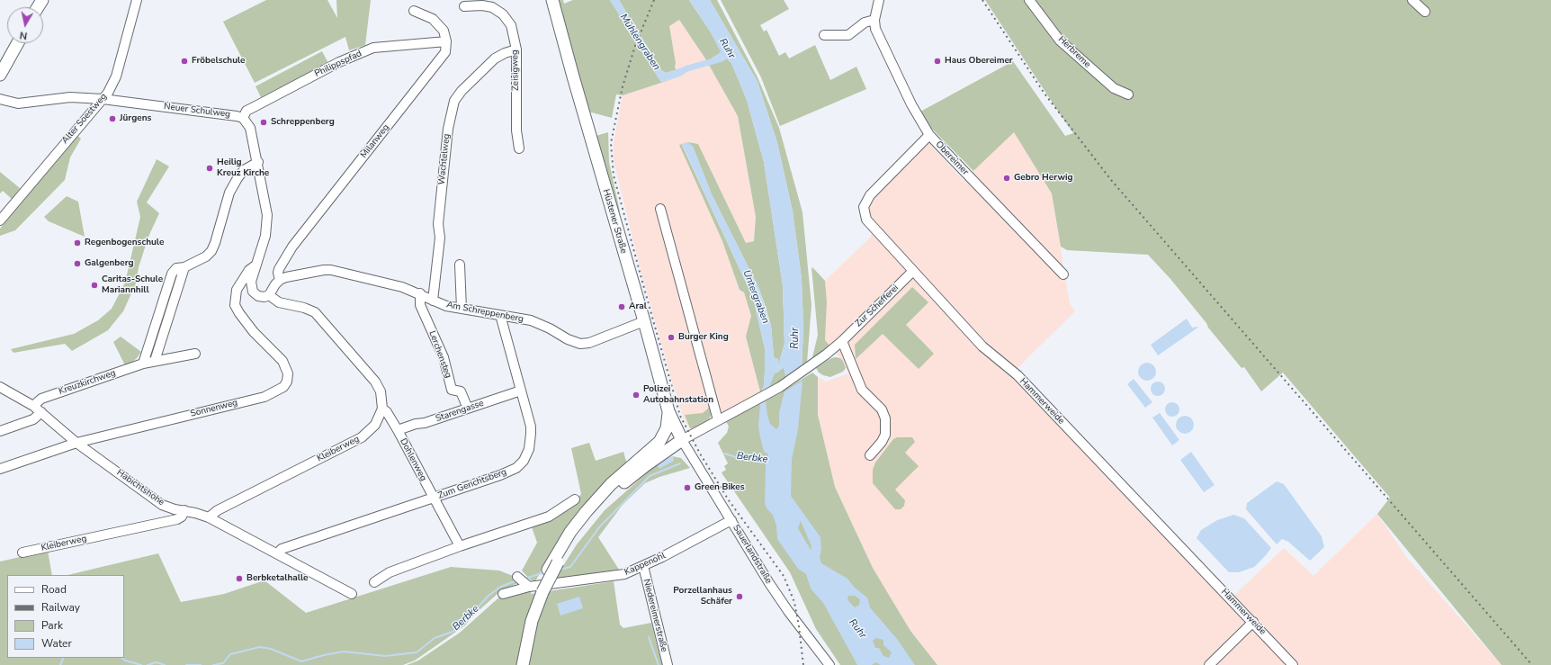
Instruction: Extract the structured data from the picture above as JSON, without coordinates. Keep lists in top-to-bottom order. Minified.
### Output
{"streets":{"main road":["Hüstener Straße"],"street":["Herbreme","Philippspfad","Zeisigweg","Neuer Schulweg","Alter Soestweg","Milanweg","Obereimer","Wachtelweg","Zur Schefferei","Am Schreppenberg","Lerchensteg","Kreuzkirchweg","Hammerweide","Sonnenweg","Starengasse","Kleiberweg","Dohlenweg","Zum Gerichtsberg","Habichtshöhe","Sauerlandstraße","Kappenohl","Niedereimerstraße"]},"crossings":[["Philippspfad","Neuer Schulweg"],["Philippspfad","Milanweg"],["Zeisigweg","Wachtelweg"],["Neuer Schulweg","Alter Soestweg"],["Neuer Schulweg","Sonnenweg"],["Milanweg","Am Schreppenberg"],["Obereimer","Hammerweide"],["Wachtelweg","Am Schreppenberg"],["Hüstener Straße","Am Schreppenberg"],["Hüstener Straße","Sauerlandstraße"],["Zur Schefferei","Hammerweide"],["Am Schreppenberg","Lerchensteg"],["Am Schreppenberg","Zum Gerichtsberg"],["Lerchensteg","Starengasse"],["Kreuzkirchweg","Habichtshöhe"],["Sonnenweg","Habichtshöhe"],["Starengasse","Dohlenweg"],["Starengasse","Zum Gerichtsberg"],["Kleiberweg","Dohlenweg"],["Kleiberweg","Habichtshöhe"],["Dohlenweg","Zum Gerichtsberg"],["Zum Gerichtsberg","Habichtshöhe"],["Sauerlandstraße","Kappenohl"],["Kappenohl","Niedereimerstraße"]],"water":["Mühlengraben","Ruhr","Untergraben","Berbke"],"places":["Fröbelschule","Haus Obereimer","Jürgens","Schreppenberg","Heilig Kreuz Kirche","Gebro Herwig","Regenbogenschule","Galgenberg","Caritas-Schule Mariannhill","Aral","Burger King","Polizei Autobahnstation","Green Bikes","Berbketalhalle","Porzellanhaus Schäfer"],"legend":["Road","Railway","Park","Water"],"north":"bottom"}
